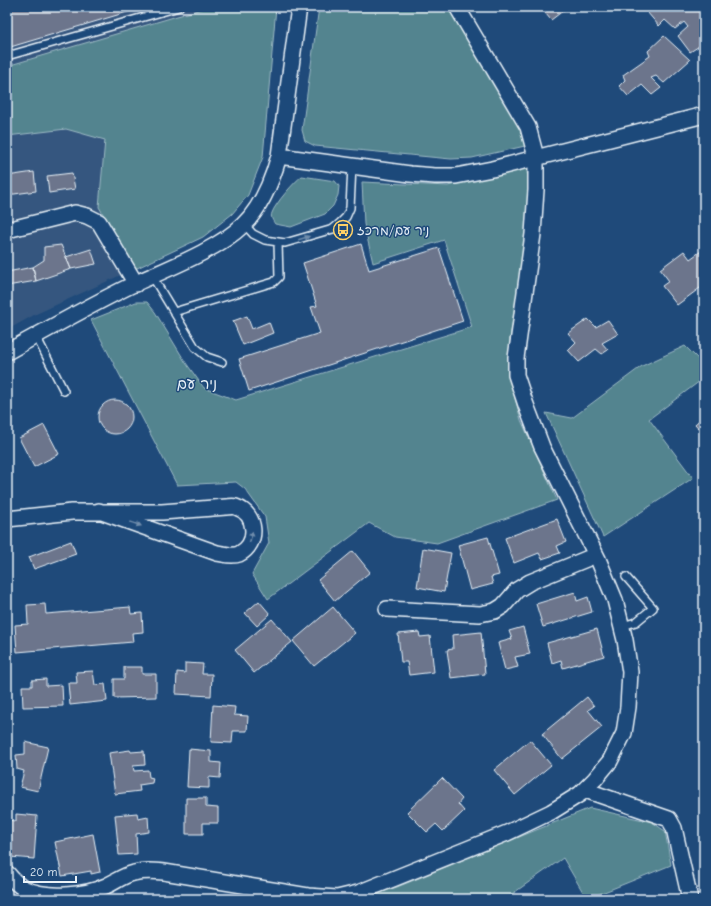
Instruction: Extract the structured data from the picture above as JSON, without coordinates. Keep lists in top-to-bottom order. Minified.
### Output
{"districts":["ניר עם"],"places":{"bus stop":["ניר עם/מרכז"]},"scale_bar":"20 m"}
